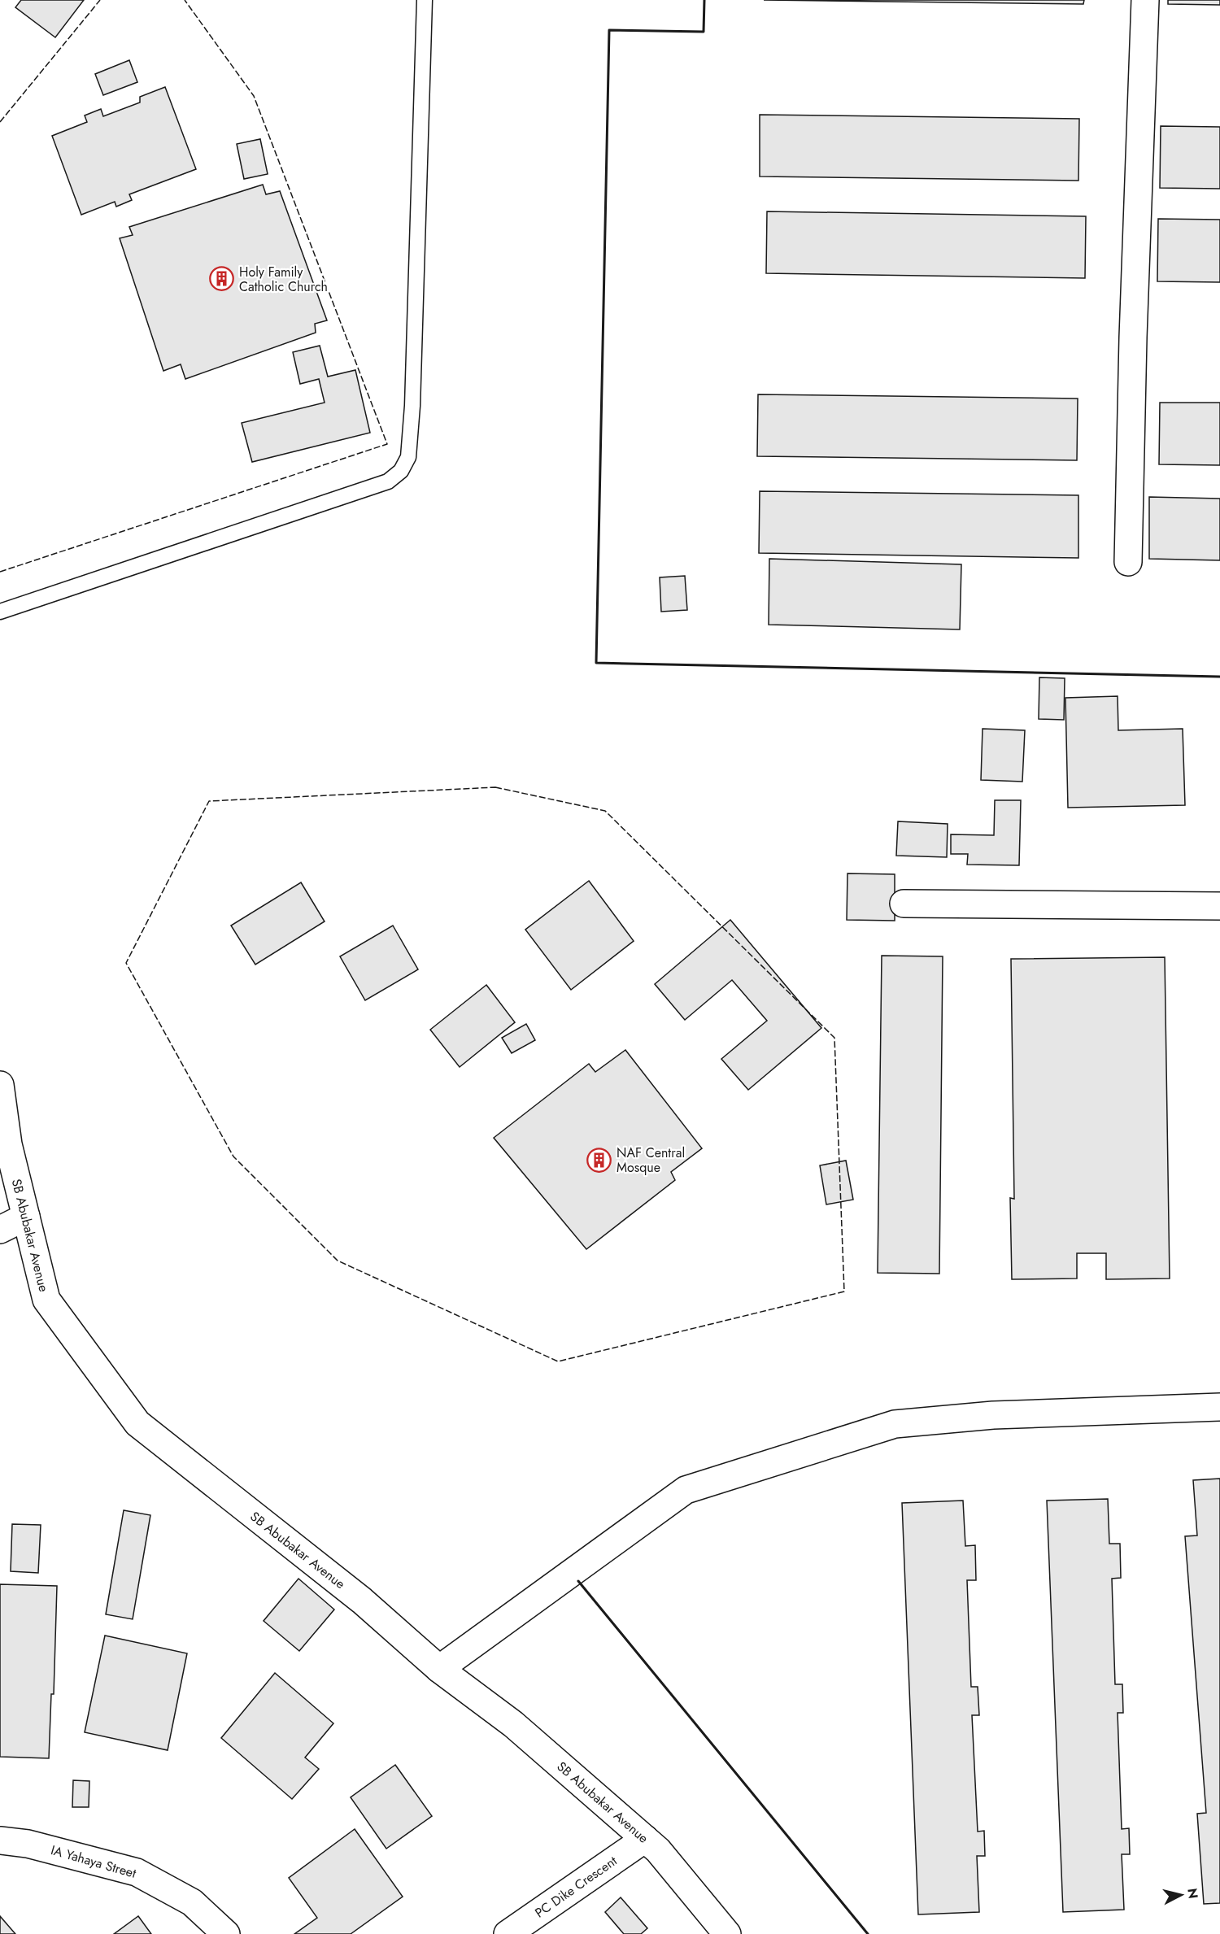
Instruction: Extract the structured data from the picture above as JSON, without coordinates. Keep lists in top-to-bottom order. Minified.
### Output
{"streets":{"street":["SB Abubakar Avenue","IA Yahaya Street","PC Dike Crescent"]},"crossings":[["SB Abubakar Avenue","PC Dike Crescent"]],"places":{"building":["Holy Family Catholic Church","NAF Central Mosque"]},"north":"right"}
